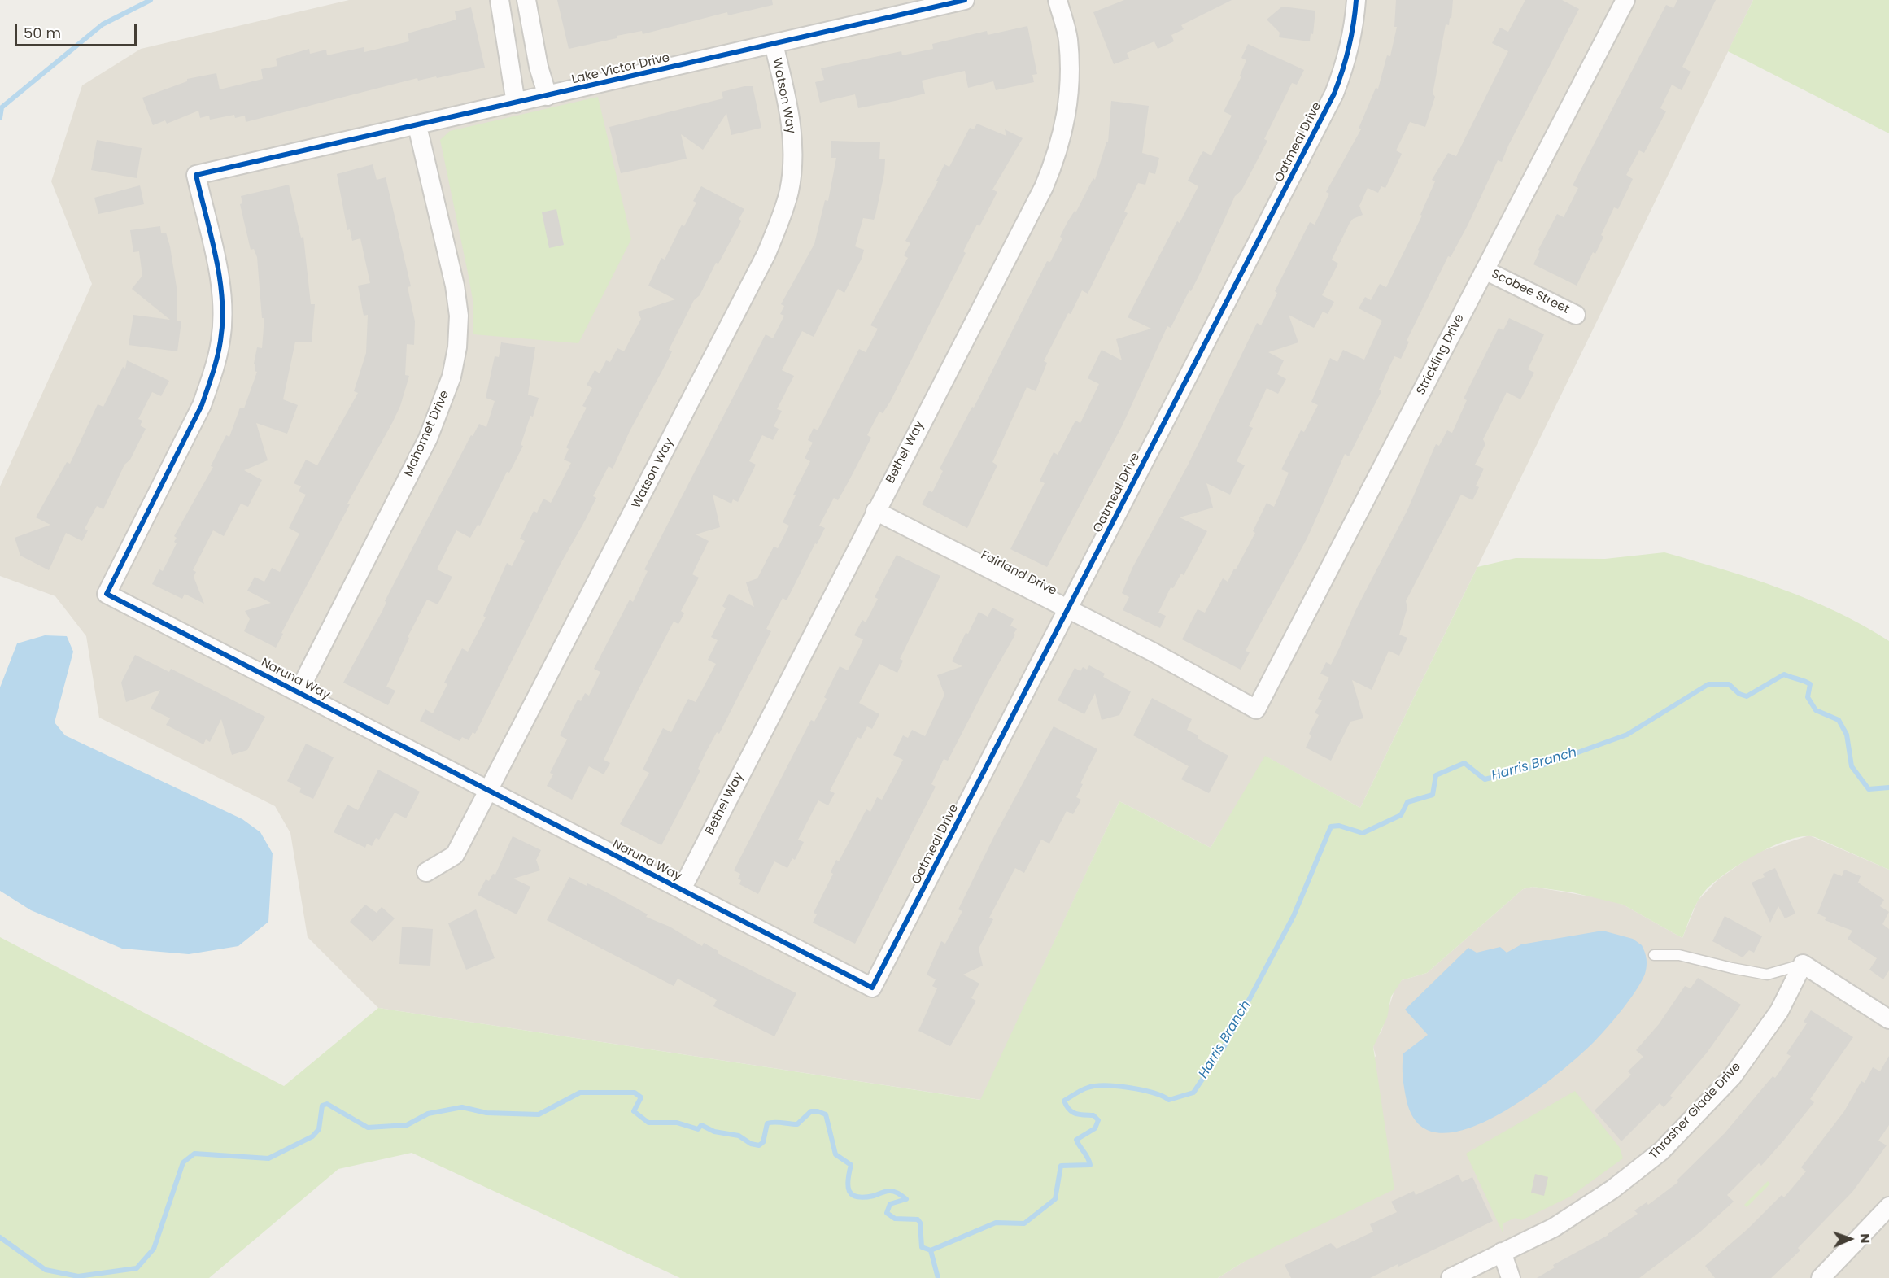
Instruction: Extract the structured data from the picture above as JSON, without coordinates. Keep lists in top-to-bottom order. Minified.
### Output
{"streets":{"street":["Lake Victor Drive","Watson Way","Oatmeal Drive","Scobee Street","Strickling Drive","Mahomet Drive","Bethel Way","Fairland Drive","Naruna Way","Thrasher Glade Drive"]},"crossings":[["Lake Victor Drive","Watson Way"],["Lake Victor Drive","Mahomet Drive"],["Lake Victor Drive","Naruna Way"],["Watson Way","Naruna Way"],["Oatmeal Drive","Fairland Drive"],["Oatmeal Drive","Naruna Way"],["Scobee Street","Strickling Drive"],["Strickling Drive","Fairland Drive"],["Mahomet Drive","Naruna Way"],["Bethel Way","Fairland Drive"],["Bethel Way","Naruna Way"]],"water":["Harris Branch"],"scale_bar":"50 m","north":"right"}
